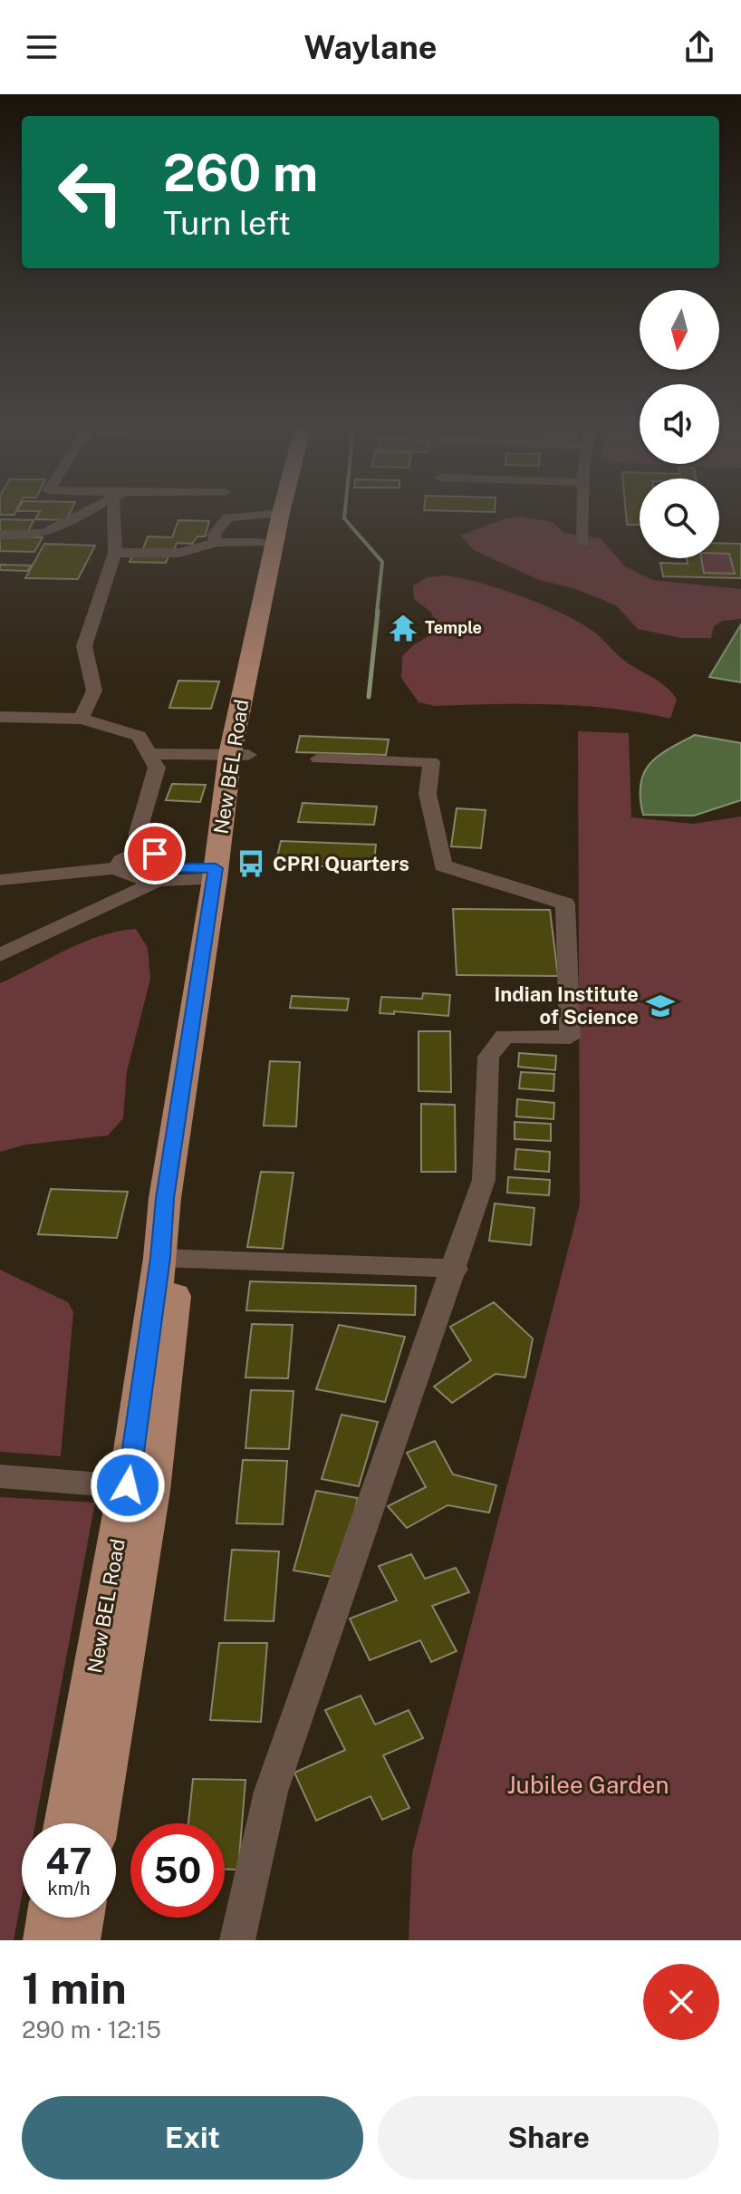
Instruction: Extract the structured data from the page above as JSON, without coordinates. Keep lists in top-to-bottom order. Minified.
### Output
{"streets":{"main road":["New BEL Road"]},"parks":["Jubilee Garden"],"places":{"temple":["Temple"],"bus stop":["CPRI Quarters"],"school or university":["Indian Institute of Science"]},"north":"bottom","page":{"header":"Waylane","turn":["260 m","Turn left"],"speed":"47 km/h","limit":"50","heading":["1 min","290 m · 12:15"],"buttons":["Exit","Share"]}}
